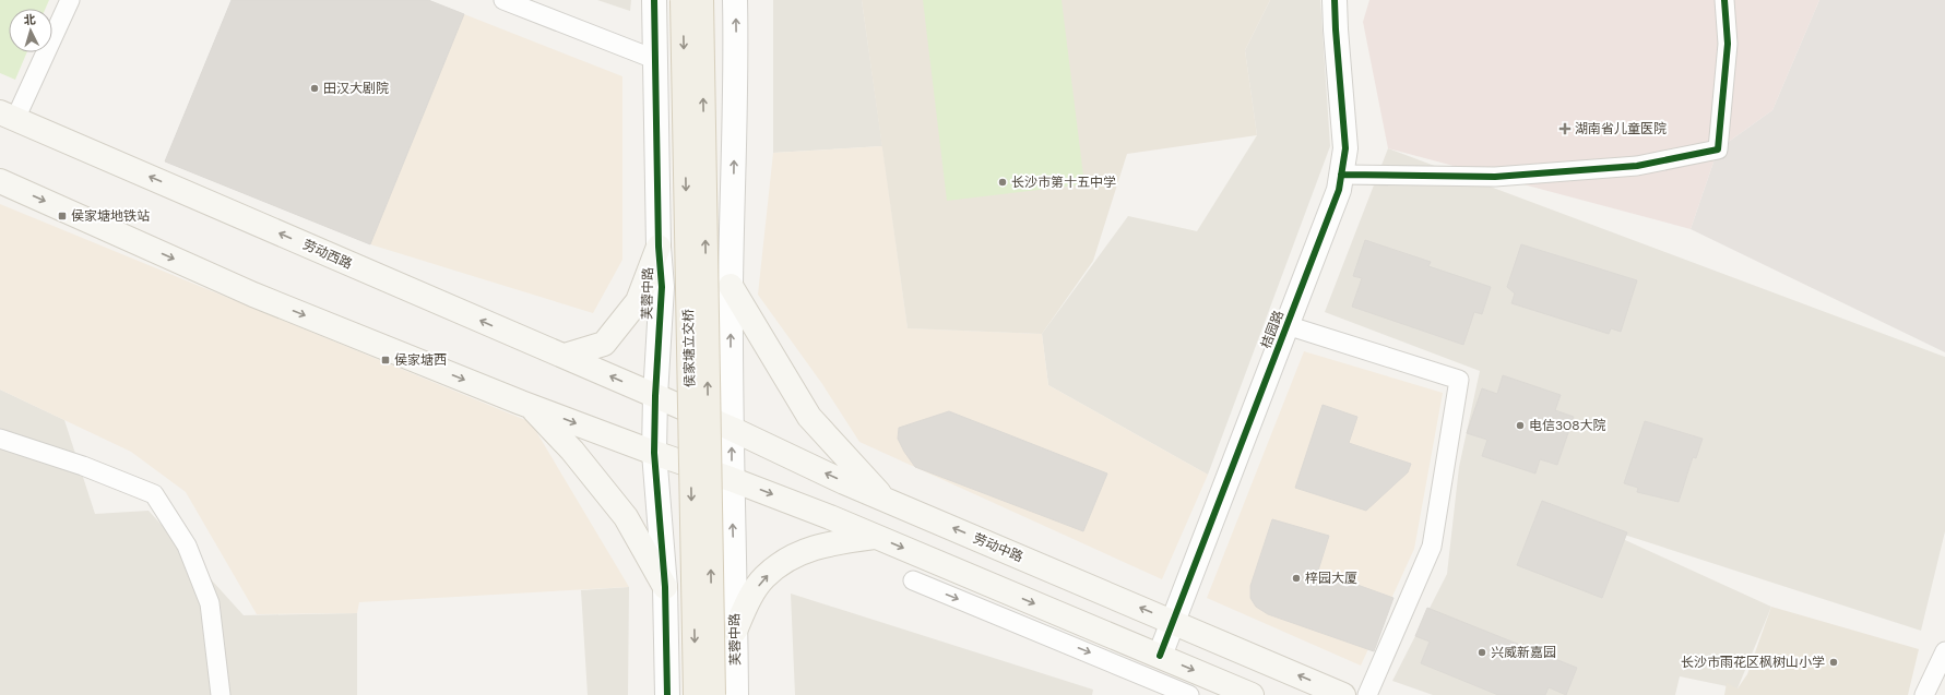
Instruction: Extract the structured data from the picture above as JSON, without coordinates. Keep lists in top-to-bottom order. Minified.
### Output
{"streets":{"main road":["劳动西路","侯家塘立交桥","劳动中路"],"street":["芙蓉中路","桔园路"]},"crossings":[["劳动西路","芙蓉中路"],["劳动西路","劳动中路"],["芙蓉中路","劳动中路"],["桔园路","劳动中路"]],"places":{"other":["田汉大剧院","长沙市第十五中学","电信308大院","梓园大厦","兴威新嘉园","长沙市雨花区枫树山小学"],"health":["湖南省儿童医院"],"transit":["侯家塘地铁站","侯家塘西"]},"north":"top"}
